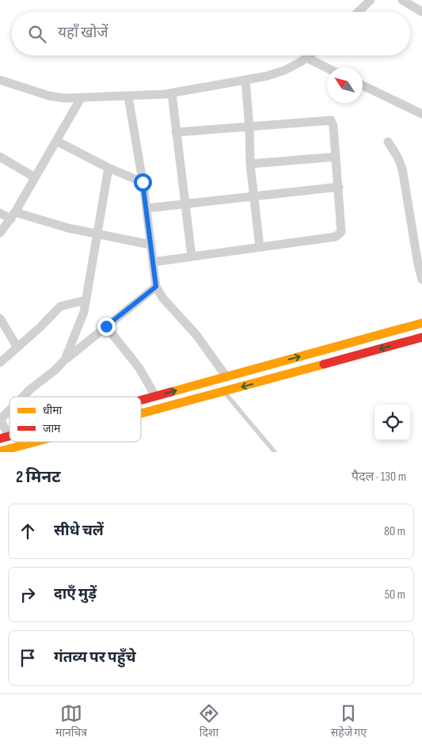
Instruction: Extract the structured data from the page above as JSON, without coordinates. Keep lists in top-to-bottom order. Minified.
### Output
{"legend":["धीमा","जाम"],"north":"top left","page":{"search":"यहाँ खोजें","heading":["2 मिनट","पैदल · 130 m"],"list":[["सीधे चलें","80 m"],["दाएँ मुड़ें","50 m"],"गंतव्य पर पहुँचे"],"nav":["मानचित्र","दिशा","सहेजे गए"]}}
